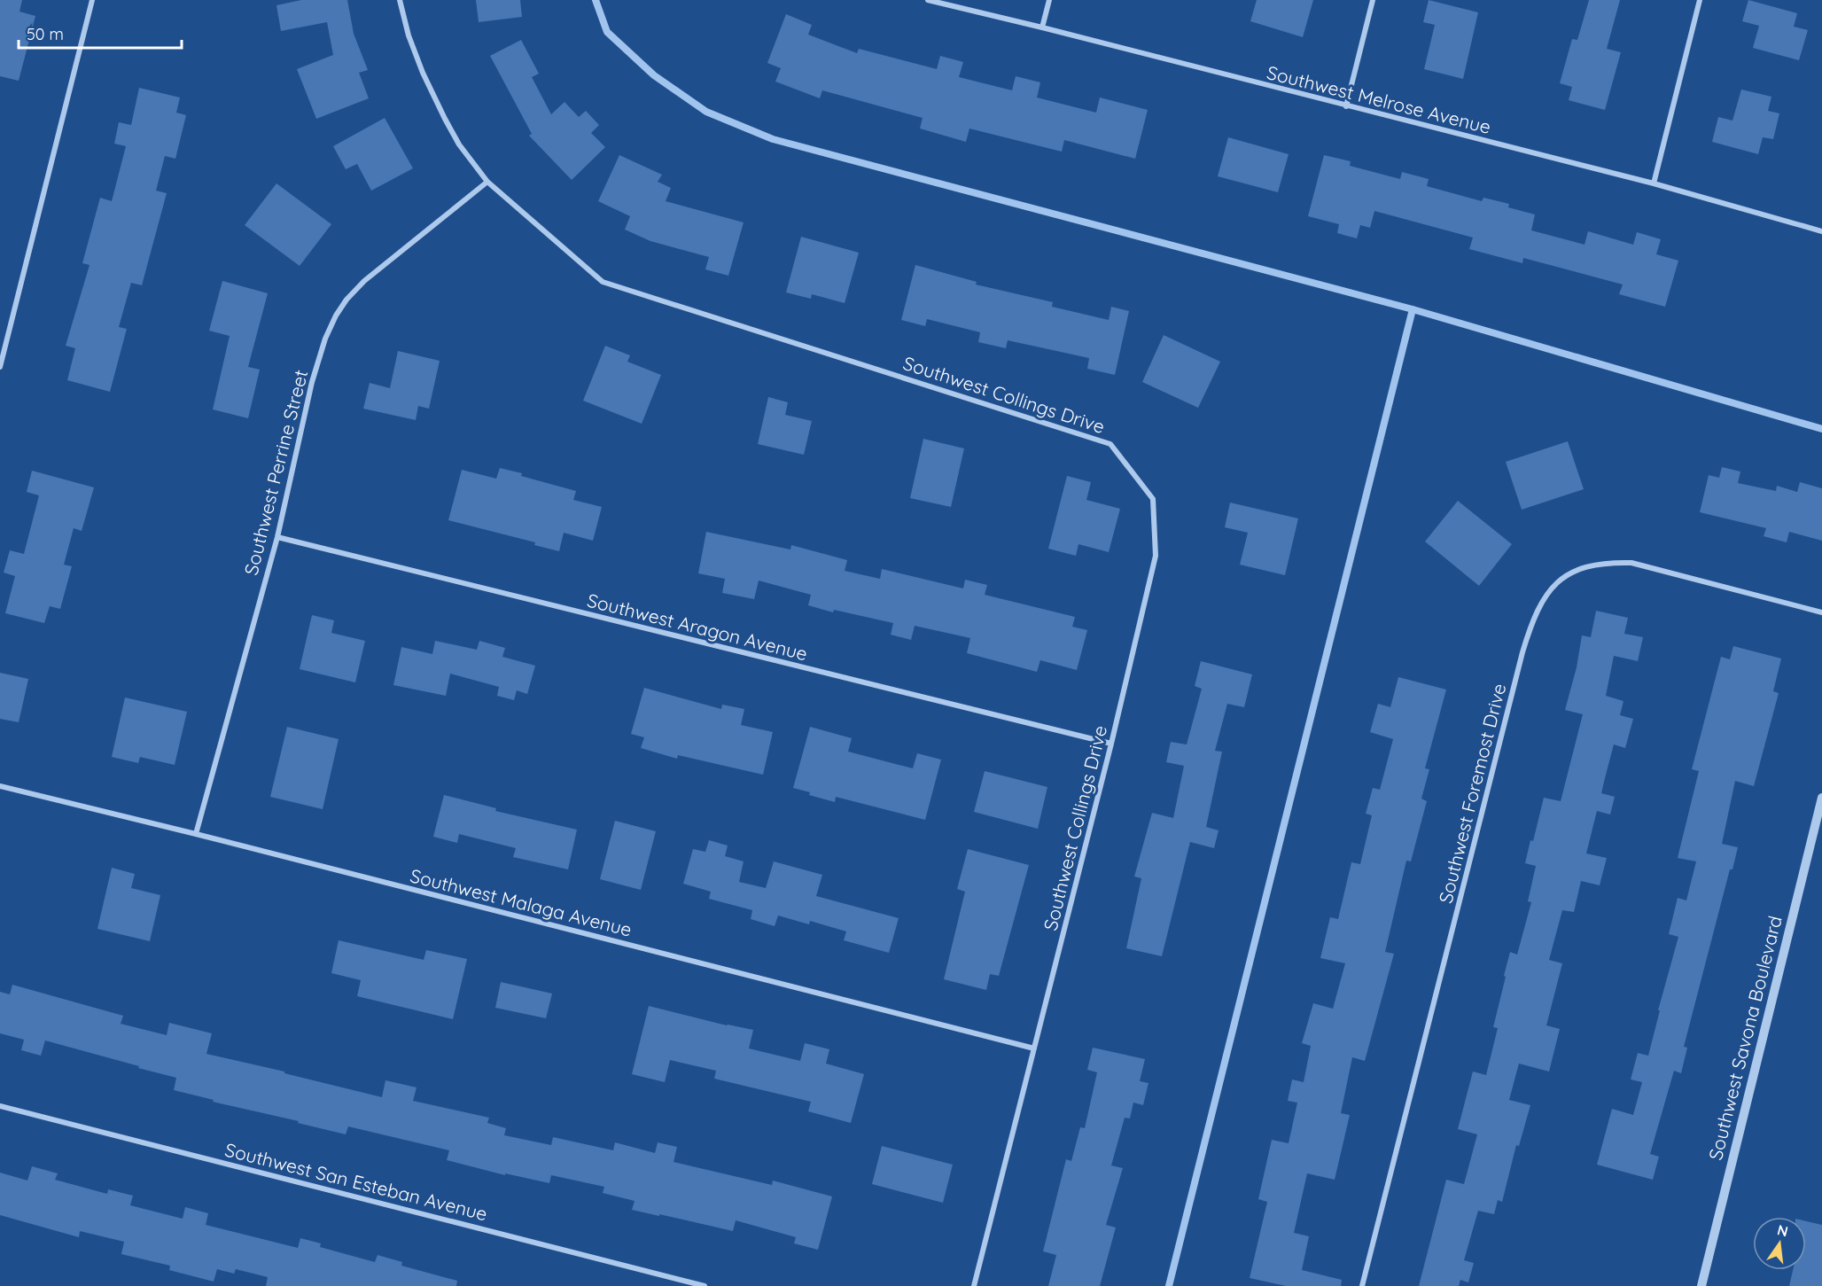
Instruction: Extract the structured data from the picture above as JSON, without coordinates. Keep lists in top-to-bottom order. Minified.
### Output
{"streets":{"street":["Southwest Melrose Avenue","Southwest Collings Drive","Southwest Perrine Street","Southwest Aragon Avenue","Southwest Foremost Drive","Southwest Malaga Avenue","Southwest Savona Boulevard","Southwest San Esteban Avenue"]},"crossings":[["Southwest Collings Drive","Southwest Perrine Street"],["Southwest Collings Drive","Southwest Aragon Avenue"],["Southwest Collings Drive","Southwest Malaga Avenue"],["Southwest Perrine Street","Southwest Aragon Avenue"],["Southwest Perrine Street","Southwest Malaga Avenue"]],"scale_bar":"50 m","north":"top"}
